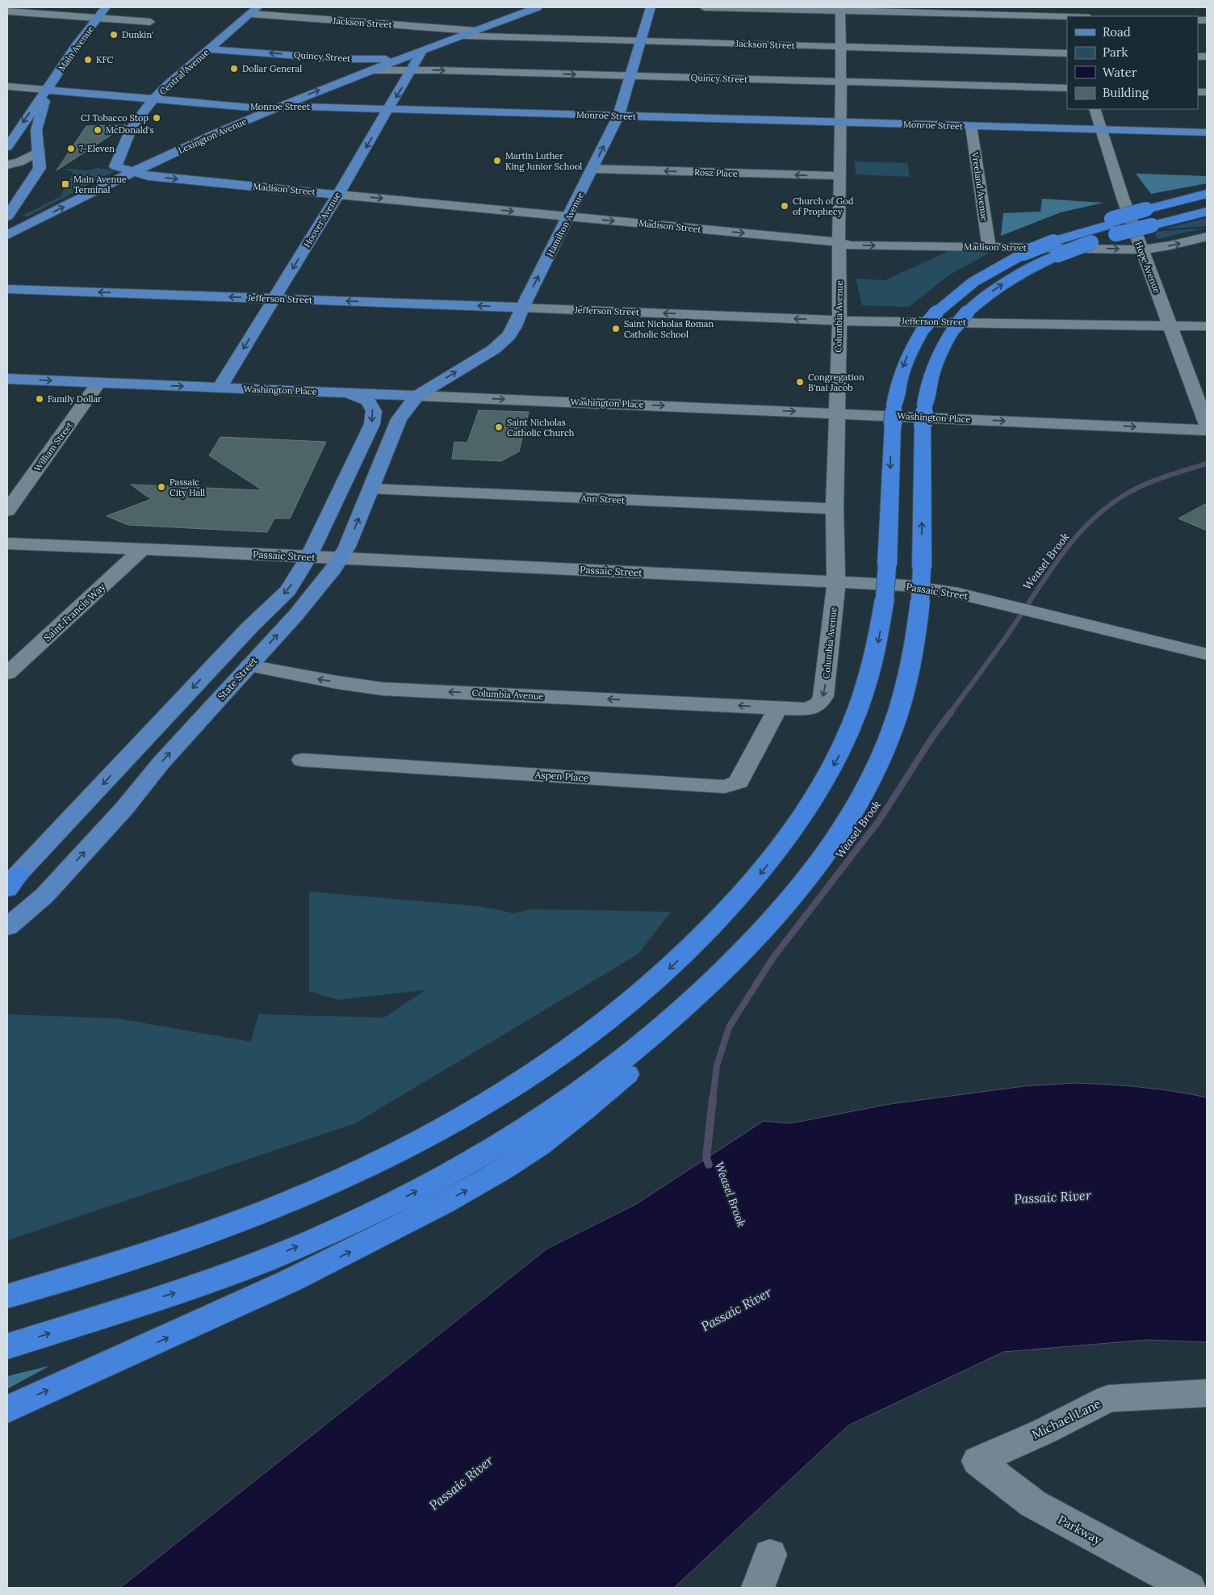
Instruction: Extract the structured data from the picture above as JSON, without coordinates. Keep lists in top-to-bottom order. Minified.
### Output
{"streets":{"main road":["Main Avenue","Quincy Street","Central Avenue","Monroe Street","Lexington Avenue","Madison Street","Hoover Avenue","Hamilton Avenue","Jefferson Street","Washington Place","State Street"],"street":["Jackson Street","Rosz Place","Vreeland Avenue","Hope Avenue","Columbia Avenue","William Street","Ann Street","Passaic Street","Saint Francis Way","Aspen Place","Michael Lane","Parkway"]},"crossings":[["Jackson Street","Central Avenue"],["Jackson Street","Lexington Avenue"],["Jackson Street","Hamilton Avenue"],["Jackson Street","Columbia Avenue"],["Main Avenue","Monroe Street"],["Quincy Street","Central Avenue"],["Quincy Street","Lexington Avenue"],["Quincy Street","Hoover Avenue"],["Quincy Street","Hamilton Avenue"],["Quincy Street","Columbia Avenue"],["Central Avenue","Monroe Street"],["Central Avenue","Madison Street"],["Monroe Street","Lexington Avenue"],["Monroe Street","Vreeland Avenue"],["Monroe Street","Hoover Avenue"],["Monroe Street","Hamilton Avenue"],["Monroe Street","Hope Avenue"],["Monroe Street","Columbia Avenue"],["Lexington Avenue","Madison Street"],["Lexington Avenue","Hoover Avenue"],["Rosz Place","Hamilton Avenue"],["Rosz Place","Columbia Avenue"],["Vreeland Avenue","Madison Street"],["Madison Street","Hoover Avenue"],["Madison Street","Hamilton Avenue"],["Madison Street","Hope Avenue"],["Madison Street","Columbia Avenue"],["Hoover Avenue","Jefferson Street"],["Hoover Avenue","Washington Place"],["Hamilton Avenue","Jefferson Street"],["Hamilton Avenue","Washington Place"],["Hamilton Avenue","State Street"],["Hope Avenue","Jefferson Street"],["Jefferson Street","Columbia Avenue"],["Columbia Avenue","Washington Place"],["Columbia Avenue","Ann Street"],["Columbia Avenue","Passaic Street"],["Columbia Avenue","State Street"],["Columbia Avenue","Aspen Place"],["Washington Place","William Street"],["Washington Place","State Street"],["Ann Street","State Street"],["Passaic Street","Saint Francis Way"],["Passaic Street","State Street"],["Michael Lane","Parkway"]],"one_way":["Madison Street","Hoover Avenue","Hamilton Avenue","Jefferson Street","Columbia Avenue","Washington Place"],"water":["Weasel Brook","Passaic River"],"places":{"other":["Dunkin'","KFC","Dollar General","CJ Tobacco Stop","McDonald's","7-Eleven","Martin Luther King Junior School","Church of God of Prophecy","Saint Nicholas Roman Catholic School","Congregation B'nai Jacob","Family Dollar","Saint Nicholas Catholic Church","Passaic City Hall"],"transit":["Main Avenue Terminal"]},"legend":["Road","Park","Water","Building"]}
